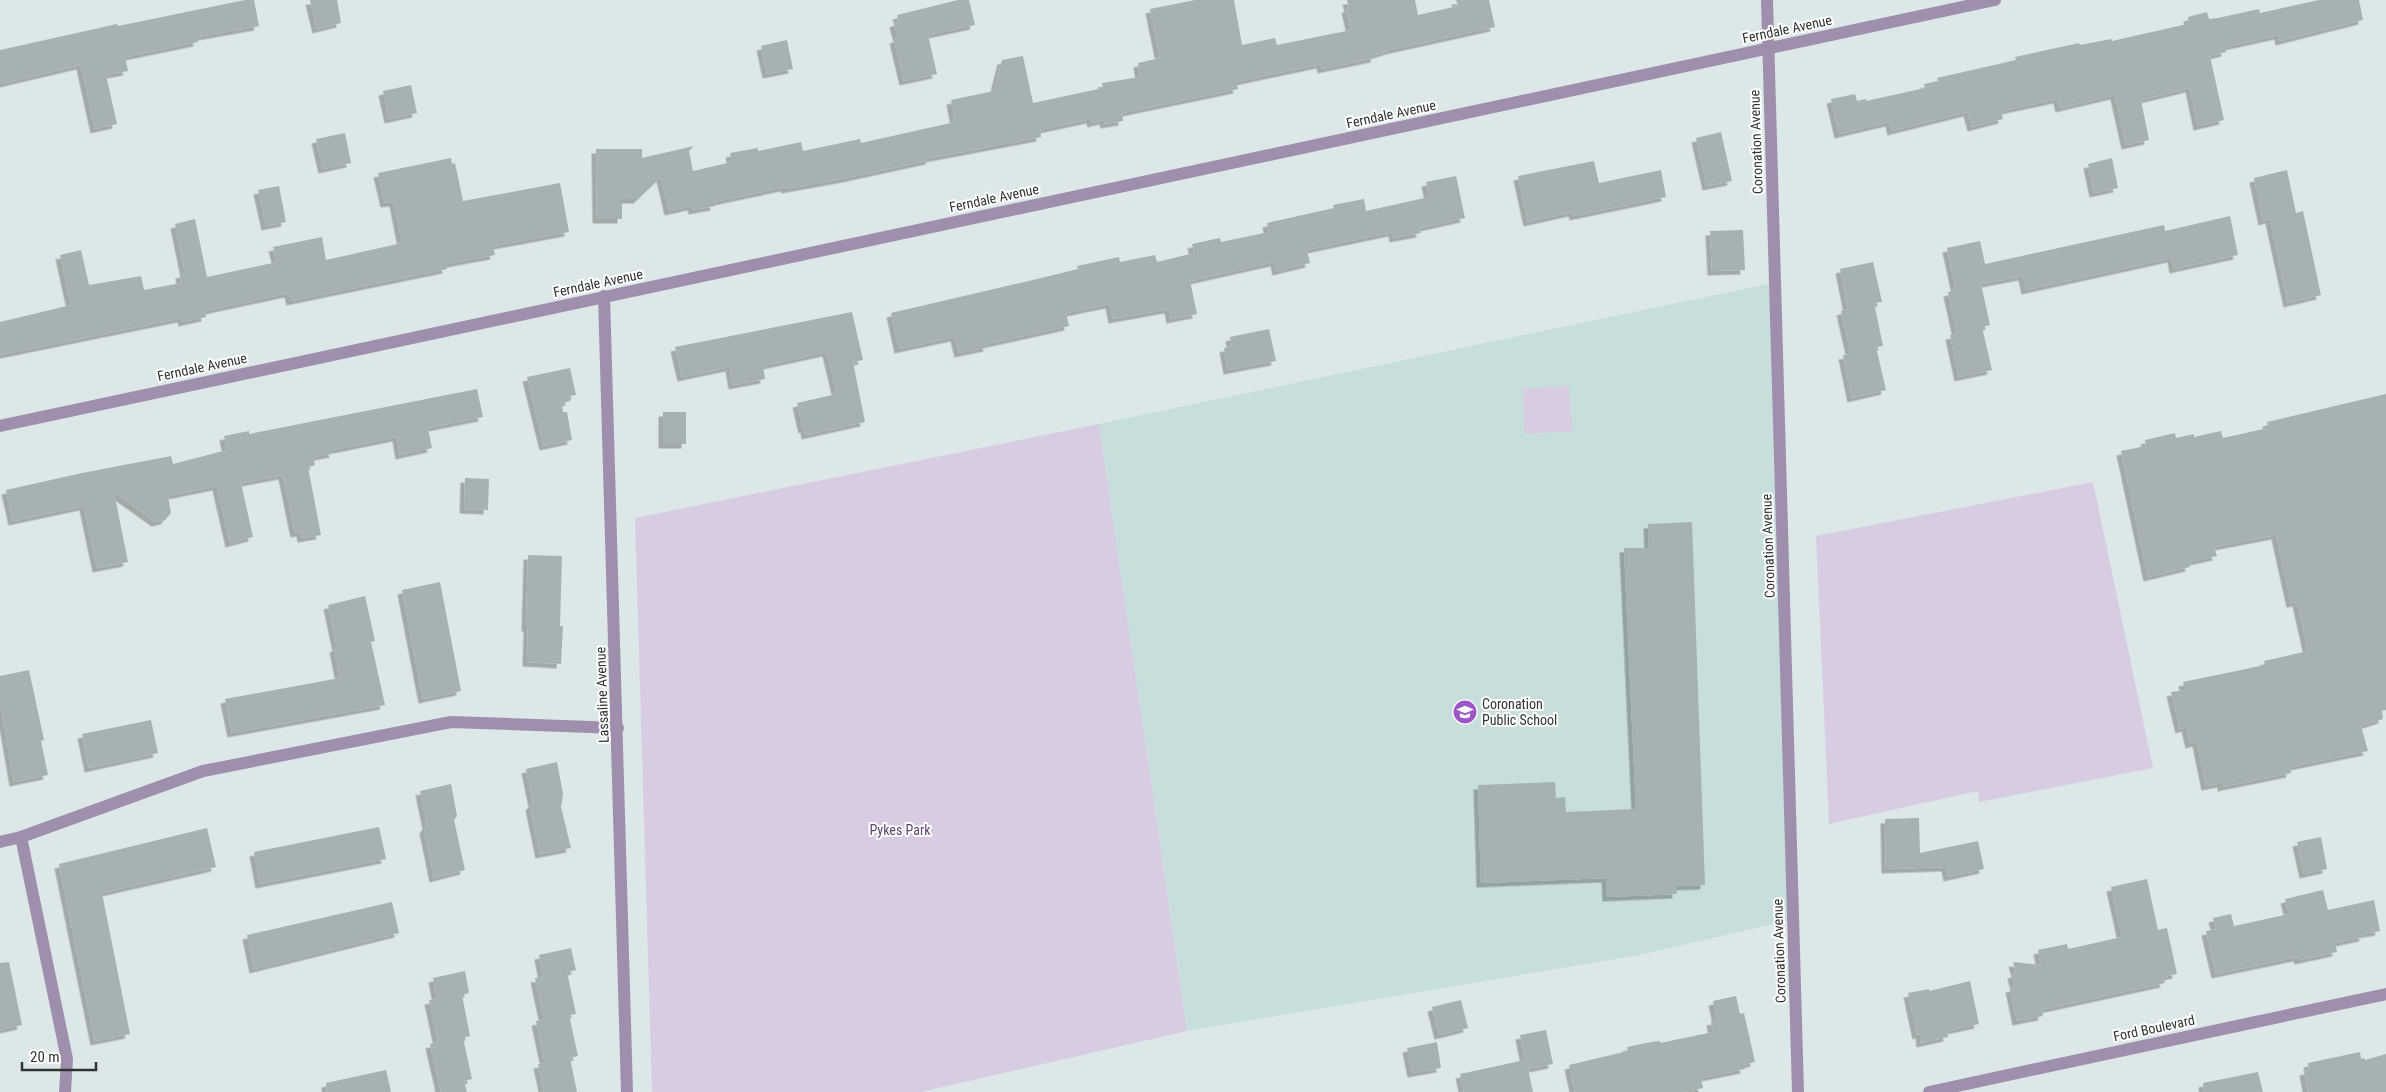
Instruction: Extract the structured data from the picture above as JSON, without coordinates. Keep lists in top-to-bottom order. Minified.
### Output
{"streets":{"street":["Ferndale Avenue","Coronation Avenue","Lassaline Avenue","Ford Boulevard"]},"crossings":[["Ferndale Avenue","Coronation Avenue"],["Ferndale Avenue","Lassaline Avenue"]],"parks":["Pykes Park"],"places":{"school or university":["Coronation Public School"]},"scale_bar":"20 m"}
